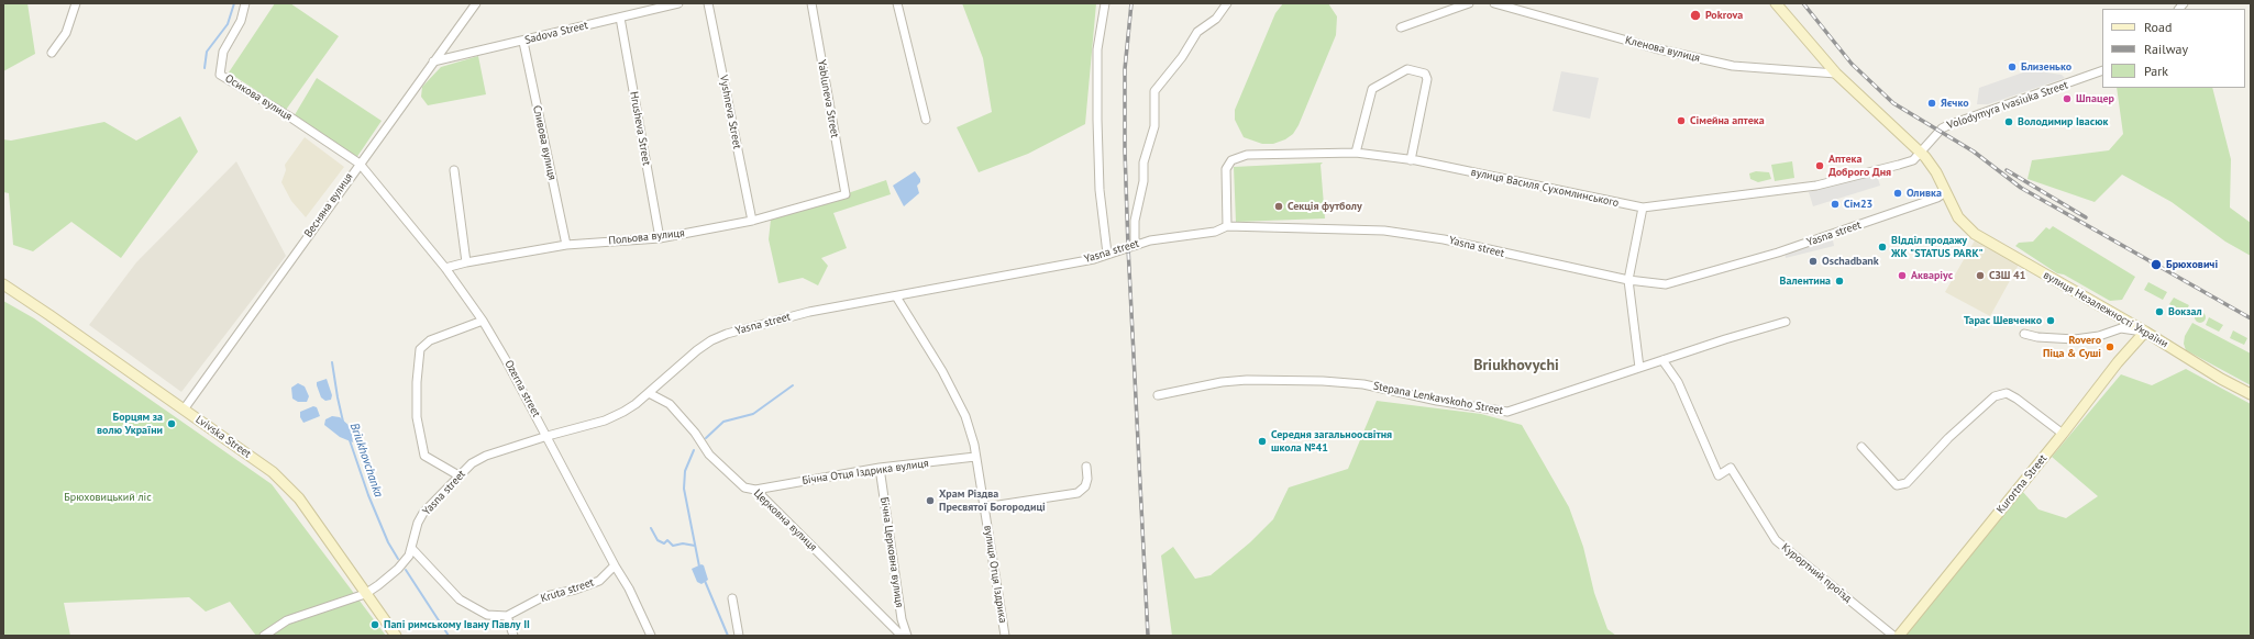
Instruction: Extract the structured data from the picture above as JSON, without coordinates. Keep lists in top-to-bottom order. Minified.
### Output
{"streets":{"main road":["вулиця Незалежності України","Lvivska Street","Kurortna Street"],"street":["Sadova Street","Кленова вулиця","Осикова вулиця","Yabluneva Street","Volodymyra Ivasiuka Street","Vyshneva Street","Hrusheva Street","Сливова вулиця","вулиця Василя Сухомлинського","Весняна вулиця","Yasna street","Польова вулиця","Ozerna street","Stepana Lenkavskoho Street","Бічна Отця Іздрика вулиця","Церковна вулиця","Бічна Церковна вулиця","Курортний проїзд","вулиця Отця Іздрика","Kruta street"]},"crossings":[["Sadova Street","Hrusheva Street"],["Sadova Street","Сливова вулиця"],["Sadova Street","Весняна вулиця"],["Кленова вулиця","вулиця Незалежності України"],["Осикова вулиця","Весняна вулиця"],["Осикова вулиця","Ozerna street"],["Yabluneva Street","Польова вулиця"],["Volodymyra Ivasiuka Street","вулиця Василя Сухомлинського"],["Volodymyra Ivasiuka Street","вулиця Незалежності України"],["Vyshneva Street","Польова вулиця"],["Hrusheva Street","Польова вулиця"],["Сливова вулиця","Польова вулиця"],["вулиця Василя Сухомлинського","Yasna street"],["вулиця Василя Сухомлинського","вулиця Незалежності України"],["Весняна вулиця","Ozerna street"],["Весняна вулиця","Lvivska Street"],["Yasna street","вулиця Незалежності України"],["Yasna street","Ozerna street"],["Yasna street","Lvivska Street"],["Yasna street","Церковна вулиця"],["Yasna street","вулиця Отця Іздрика"],["Yasna street","Kruta street"],["Польова вулиця","Ozerna street"],["вулиця Незалежності України","Kurortna Street"],["Ozerna street","Kruta street"],["Stepana Lenkavskoho Street","Курортний проїзд"],["Бічна Отця Іздрика вулиця","Церковна вулиця"],["Бічна Отця Іздрика вулиця","Бічна Церковна вулиця"],["Бічна Отця Іздрика вулиця","вулиця Отця Іздрика"]],"districts":["Briukhovychi"],"water":["Briukhovchanka"],"parks":["Брюховицький ліс"],"places":["Pokrova","Близенько","Шпацер","Яєчко","Сімейна аптека","Володимир Івасюк","Аптека Доброго Дня","Оливка","Сім23","Секція футболу","ВІдділ продажу ЖК \"STATUS PARK\"","Oschadbank","Брюховичі","Акваріус","СЗШ 41","Валентина","Вокзал","Тарас Шевченко","Rovero Піца & Суші","Борцям за волю України","Середня загальноосвітня школа №41","Храм Різдва Пресвятої Богородиці","Папі римському Івану Павлу ІІ"],"legend":["Road","Railway","Park"]}
